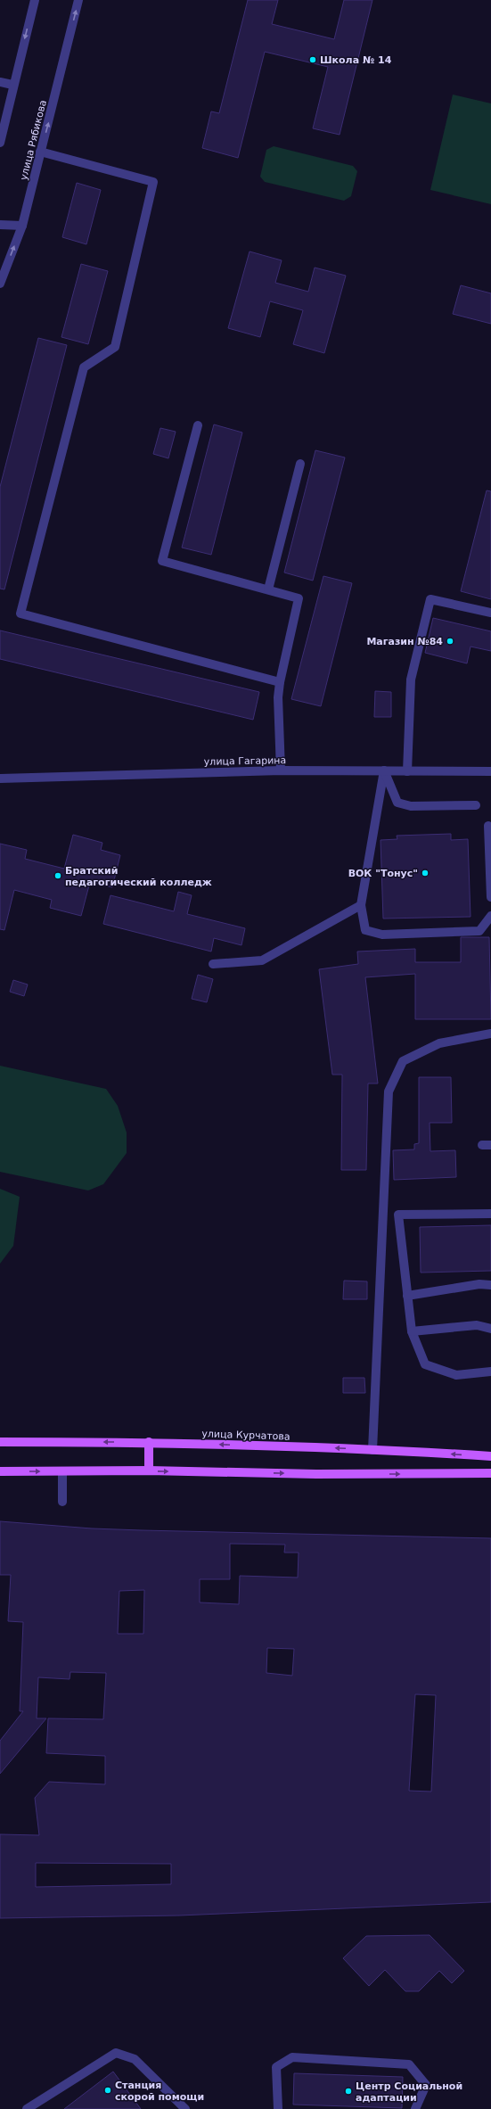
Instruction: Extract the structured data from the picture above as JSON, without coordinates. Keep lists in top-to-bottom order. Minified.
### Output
{"streets":{"main road":["улица Курчатова"],"street":["улица Рябикова","улица Гагарина"]},"places":["Школа № 14","Магазин №84","ВОК \"Тонус\"","Братский педагогический колледж","Станция скорой помощи","Центр Социальной адаптации"]}
